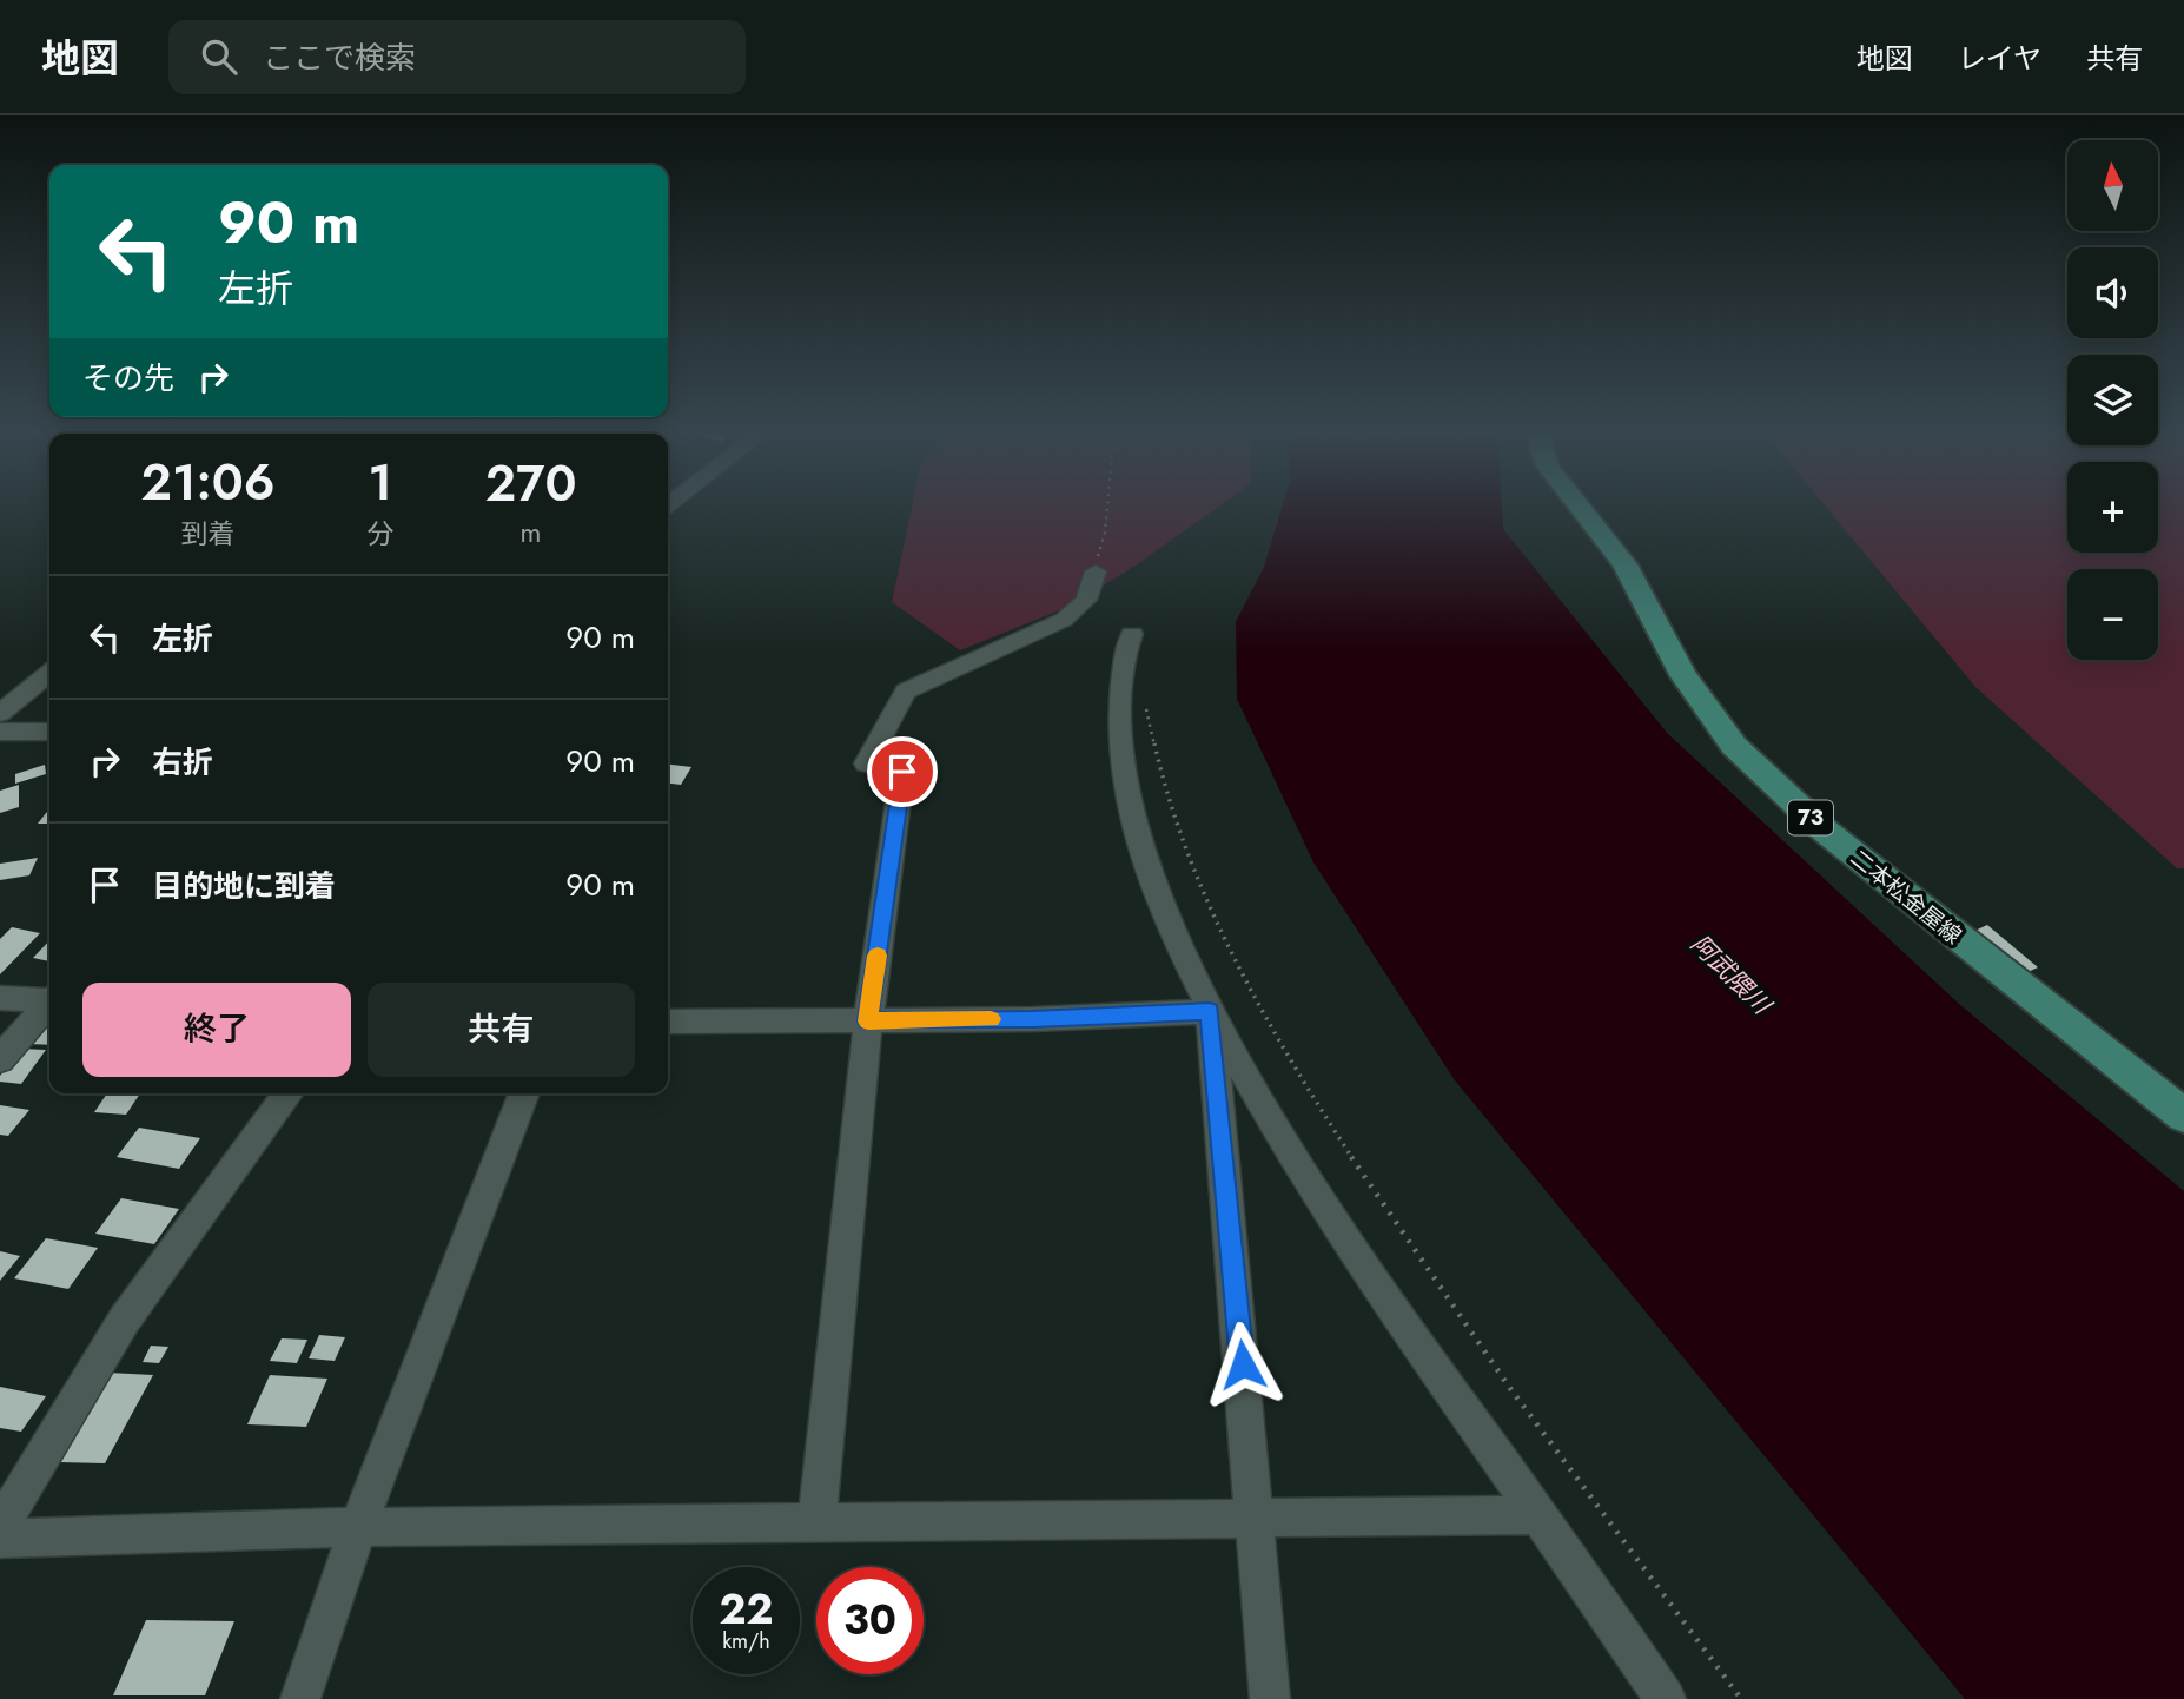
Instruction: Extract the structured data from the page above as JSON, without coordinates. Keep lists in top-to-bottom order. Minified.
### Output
{"streets":{"main road":["73","二本松金屋線"]},"water":["阿武隈川"],"north":"top","page":{"header":"地図","search":"ここで検索","nav":["地図","レイヤ","共有"],"map_buttons":["+","−"],"turn":["90 m","左折"],"then":"その先","eta":["21:06","到着","1","分","270","m"],"list":[{"name":"左折","value":"90 m"},{"name":"右折","value":"90 m"},{"name":"目的地に到着","value":"90 m"}],"buttons":["終了","共有"],"speed":"22 km/h","limit":"30"}}
